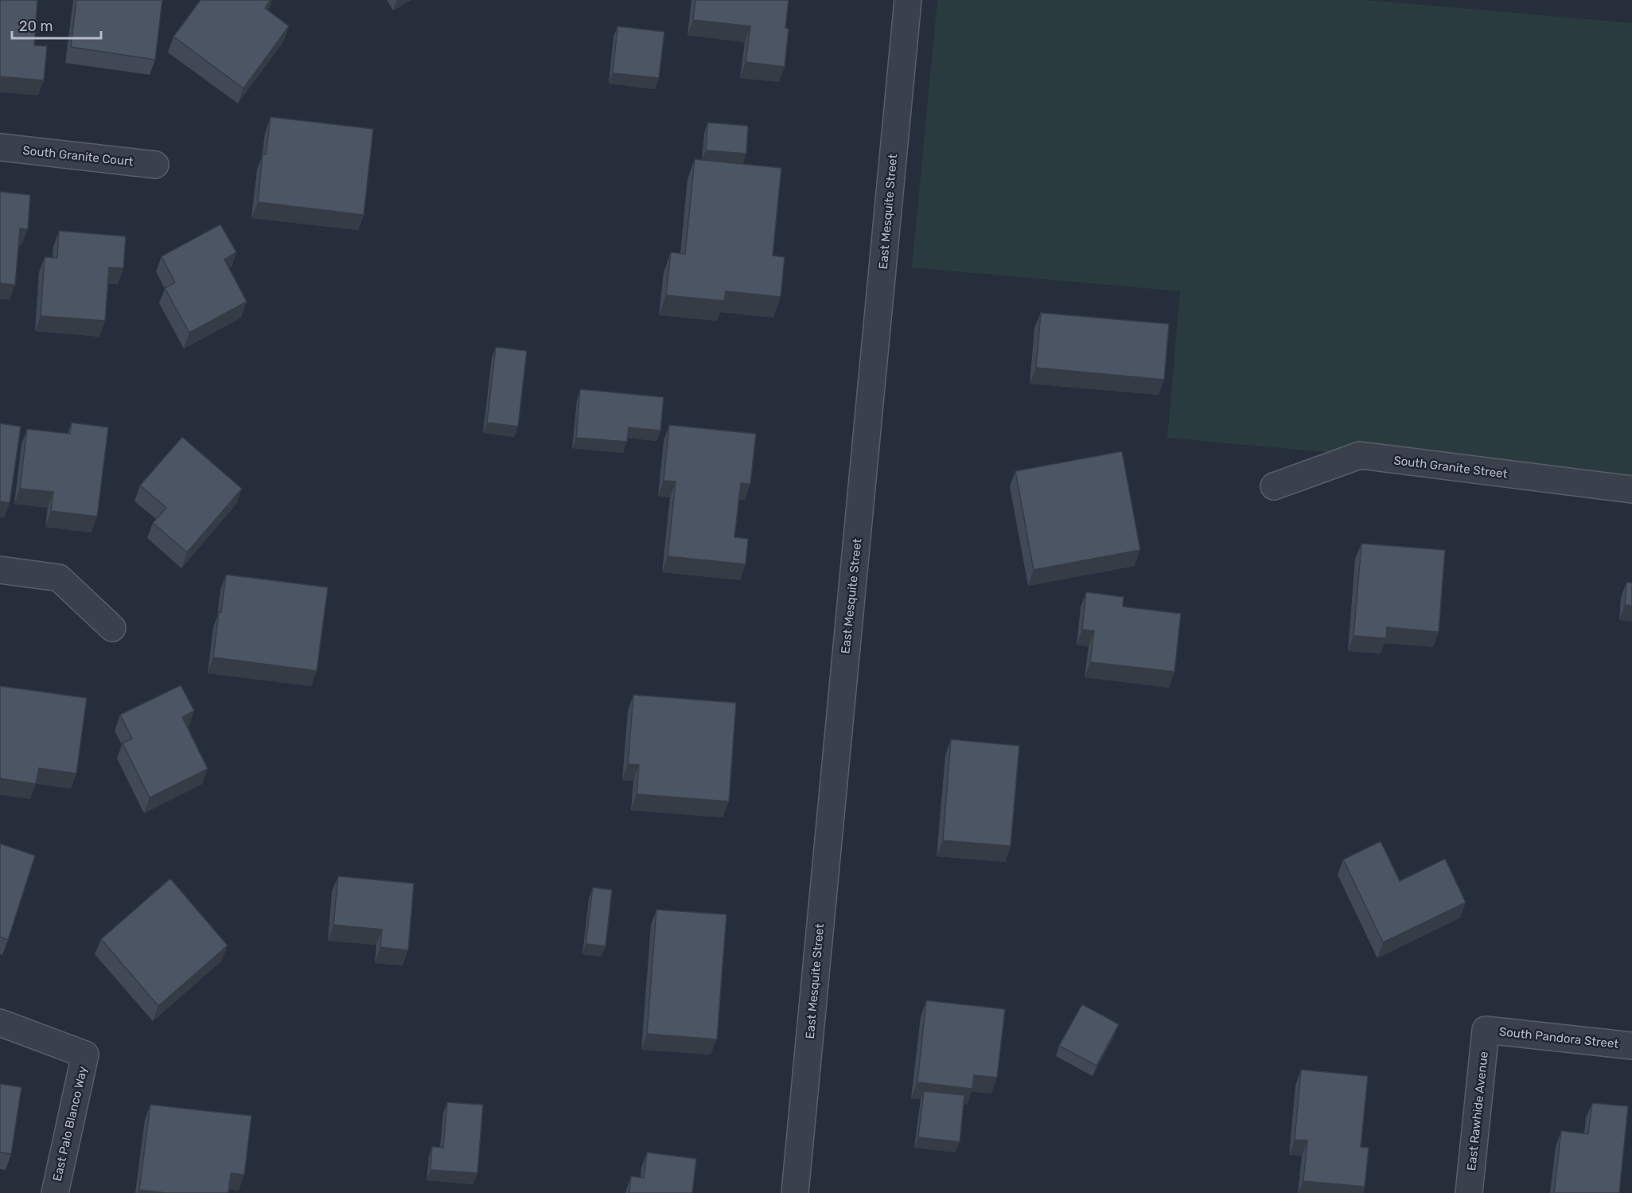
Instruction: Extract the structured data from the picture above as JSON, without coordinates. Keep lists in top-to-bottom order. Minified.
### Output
{"streets":{"street":["South Granite Court","East Mesquite Street","South Granite Street","South Pandora Street","East Rawhide Avenue","East Palo Blanco Way"]},"crossings":[["South Pandora Street","East Rawhide Avenue"]],"scale_bar":"20 m"}
